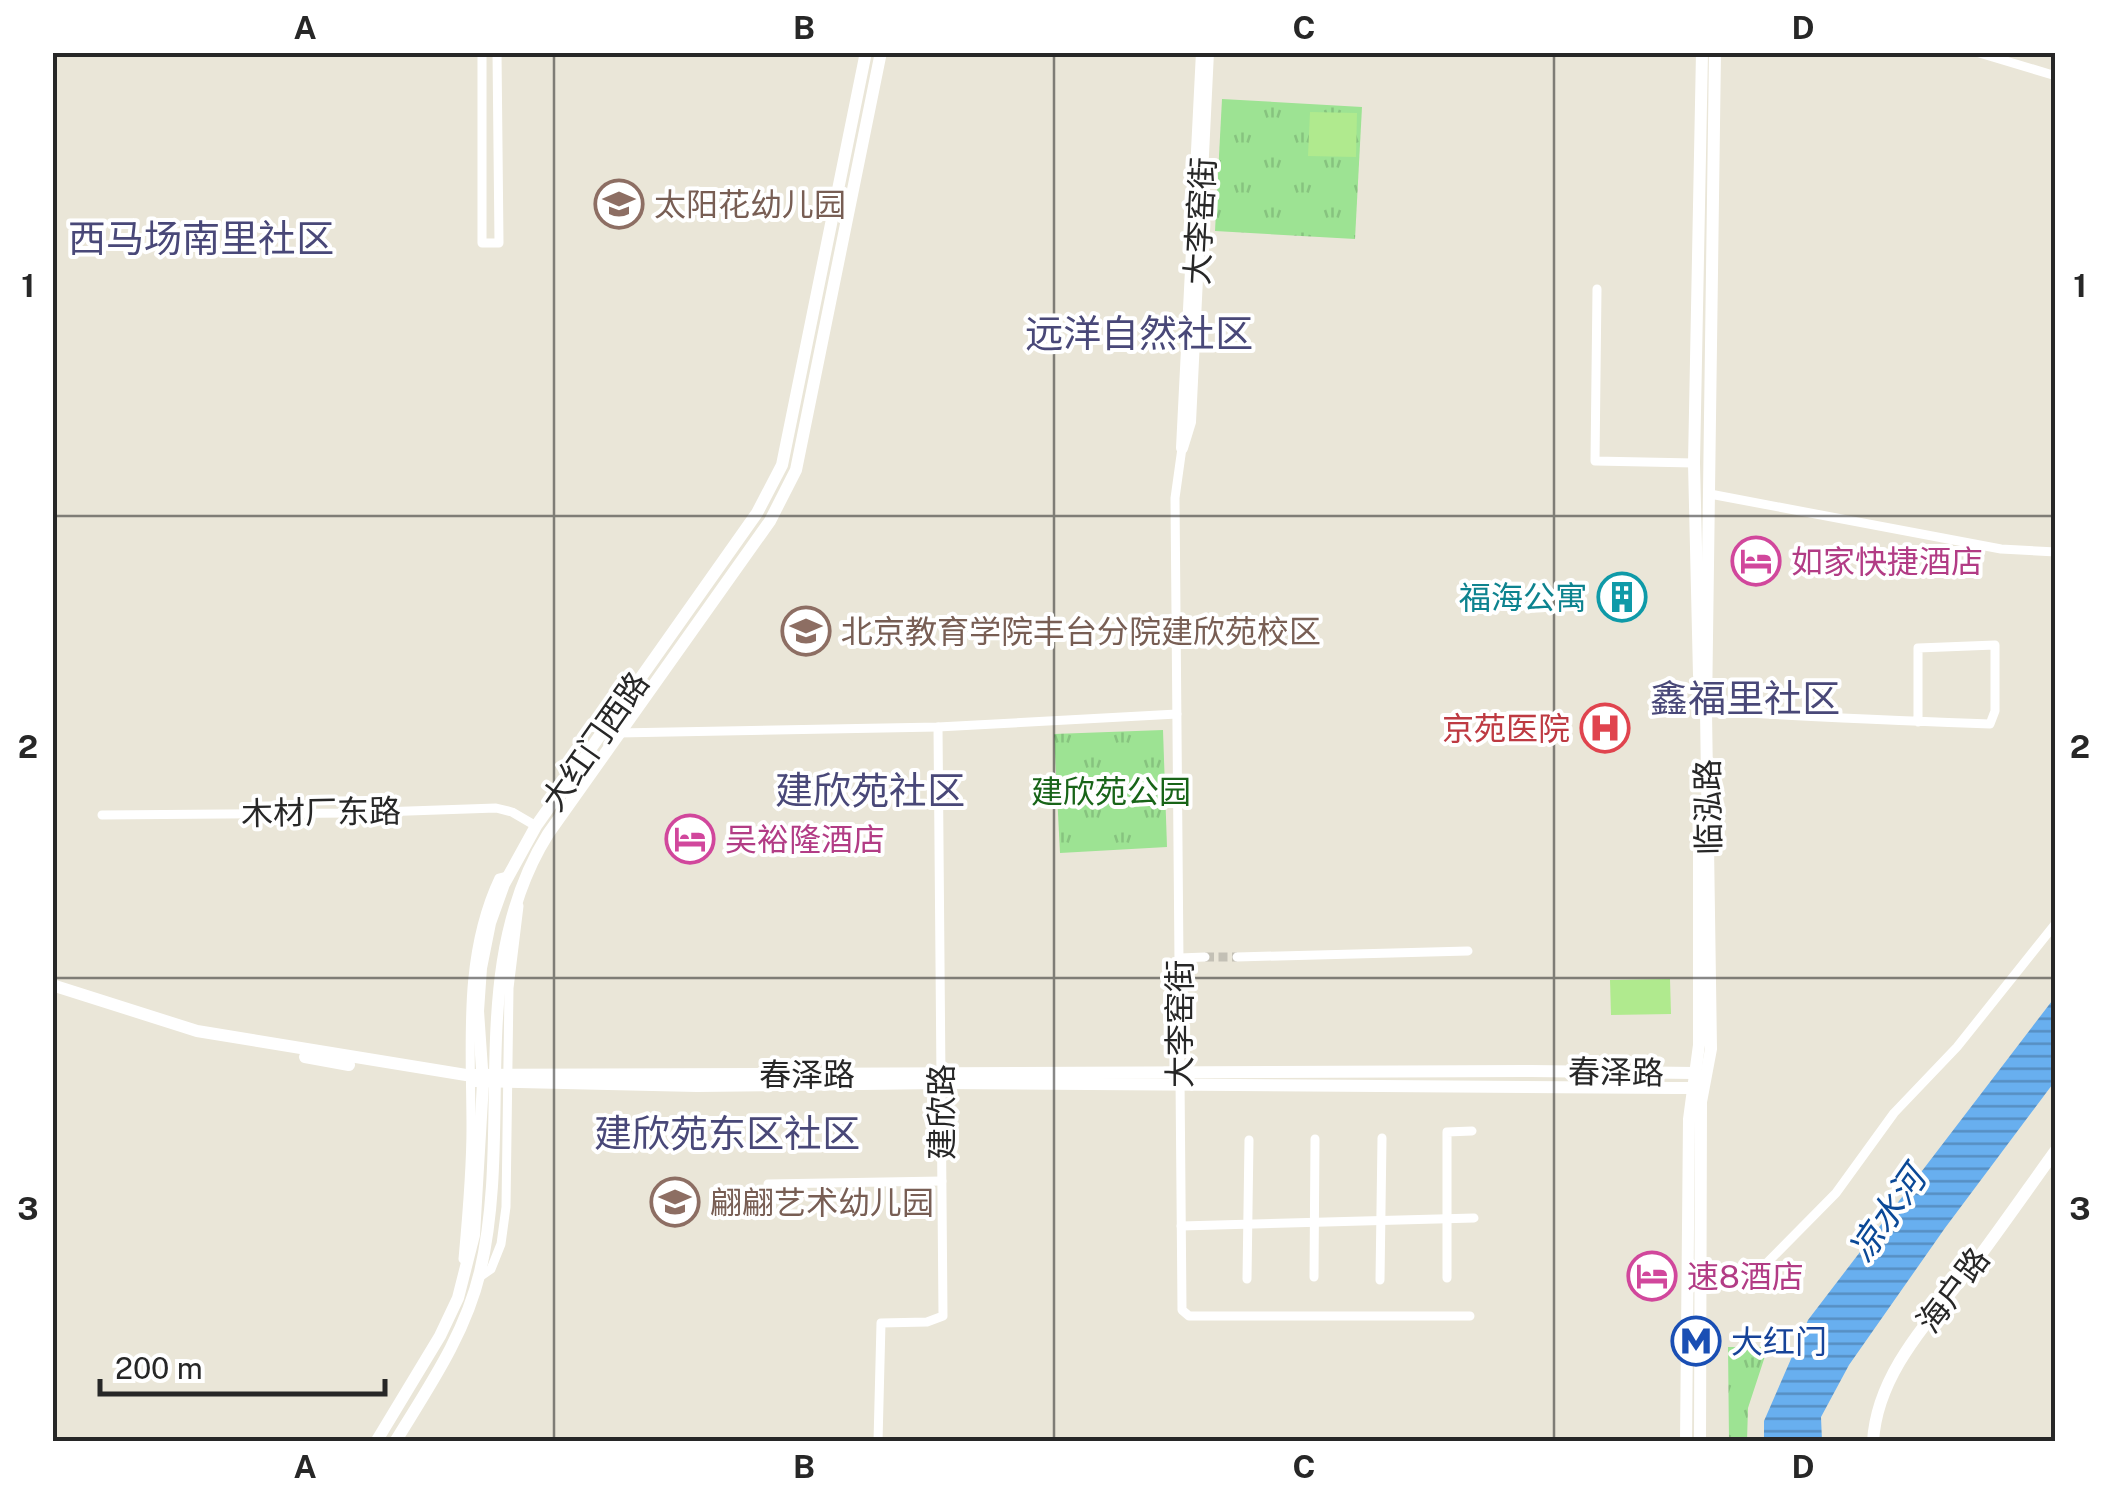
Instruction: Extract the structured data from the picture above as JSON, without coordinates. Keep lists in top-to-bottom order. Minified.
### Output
{"streets":{"main road":["大李窑街","大红门西路","临泓路","春泽路","海户路"],"street":["木材厂东路","建欣路"]},"crossings":[["大李窑街","春泽路"],["大红门西路","木材厂东路"],["大红门西路","春泽路"],["临泓路","春泽路"],["春泽路","建欣路"]],"districts":["西马场南里社区","远洋自然社区","鑫福里社区","建欣苑社区","建欣苑东区社区"],"water":["凉水河"],"parks":["建欣苑公园"],"places":{"school or university":["太阳花幼儿园","北京教育学院丰台分院建欣苑校区","翩翩艺术幼儿园"],"hotel":["如家快捷酒店","吴裕隆酒店","速8酒店"],"building":["福海公寓"],"hospital":["京苑医院"],"metro station":["大红门"]},"scale_bar":"200 m","grid":{"columns":["A","B","C","D"],"rows":["1","2","3"]}}
